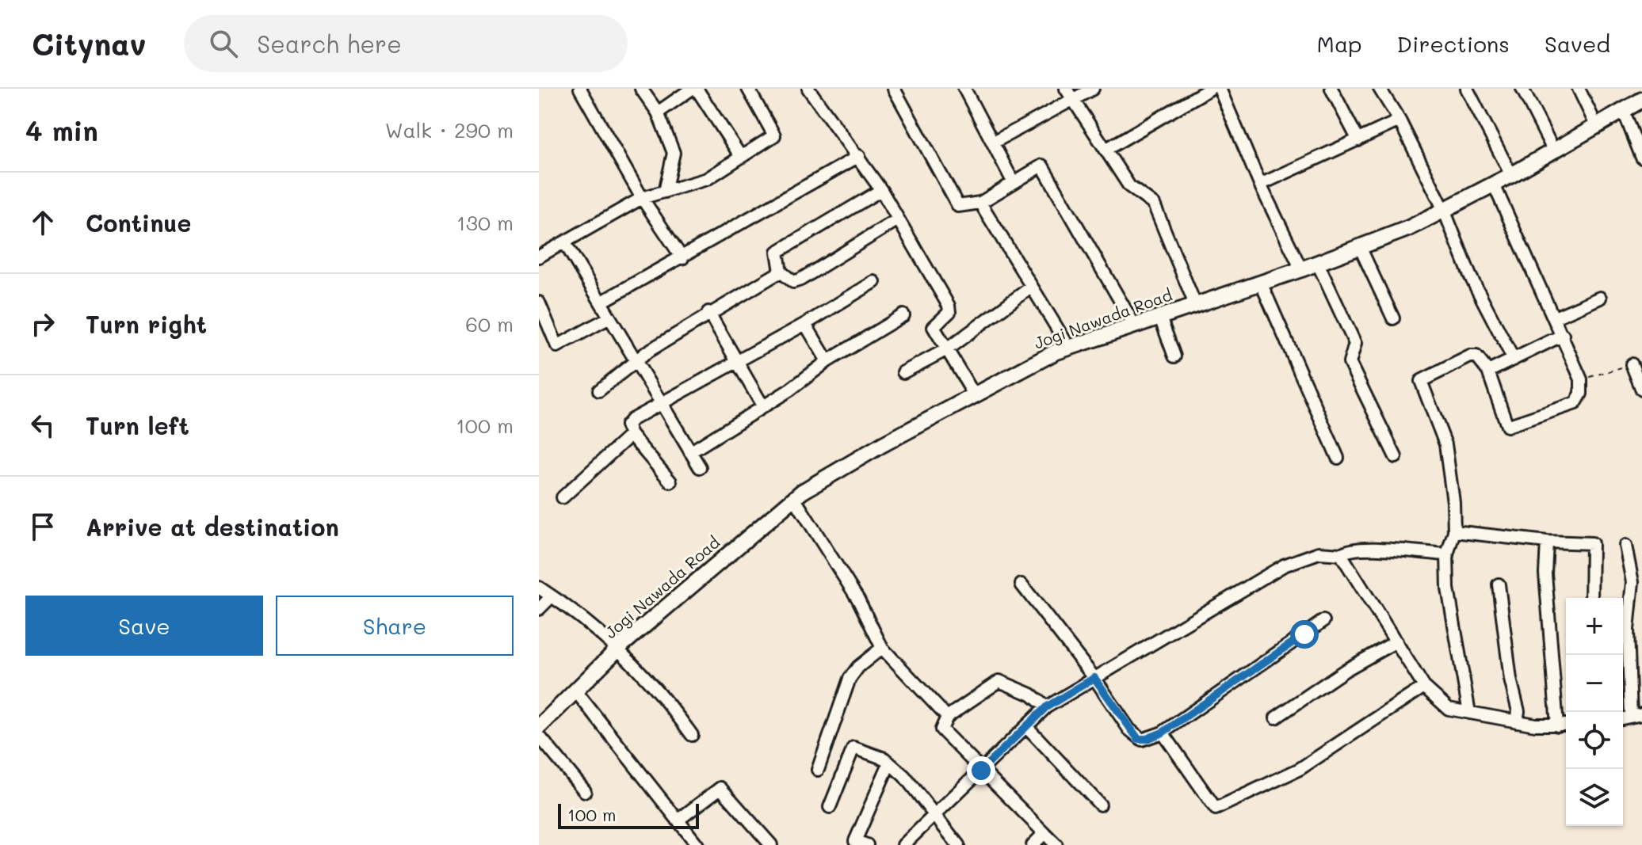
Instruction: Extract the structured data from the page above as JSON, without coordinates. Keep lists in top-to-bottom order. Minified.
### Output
{"streets":{"street":["Jogi Nawada Road"]},"scale_bar":"100 m","page":{"header":"Citynav","search":"Search here","nav":["Map","Directions","Saved"],"heading":["4 min","Walk · 290 m"],"list":[["Continue","130 m"],["Turn right","60 m"],["Turn left","100 m"],"Arrive at destination"],"buttons":["Save","Share"],"map_buttons":["+","−"],"scale":"100 m"}}
